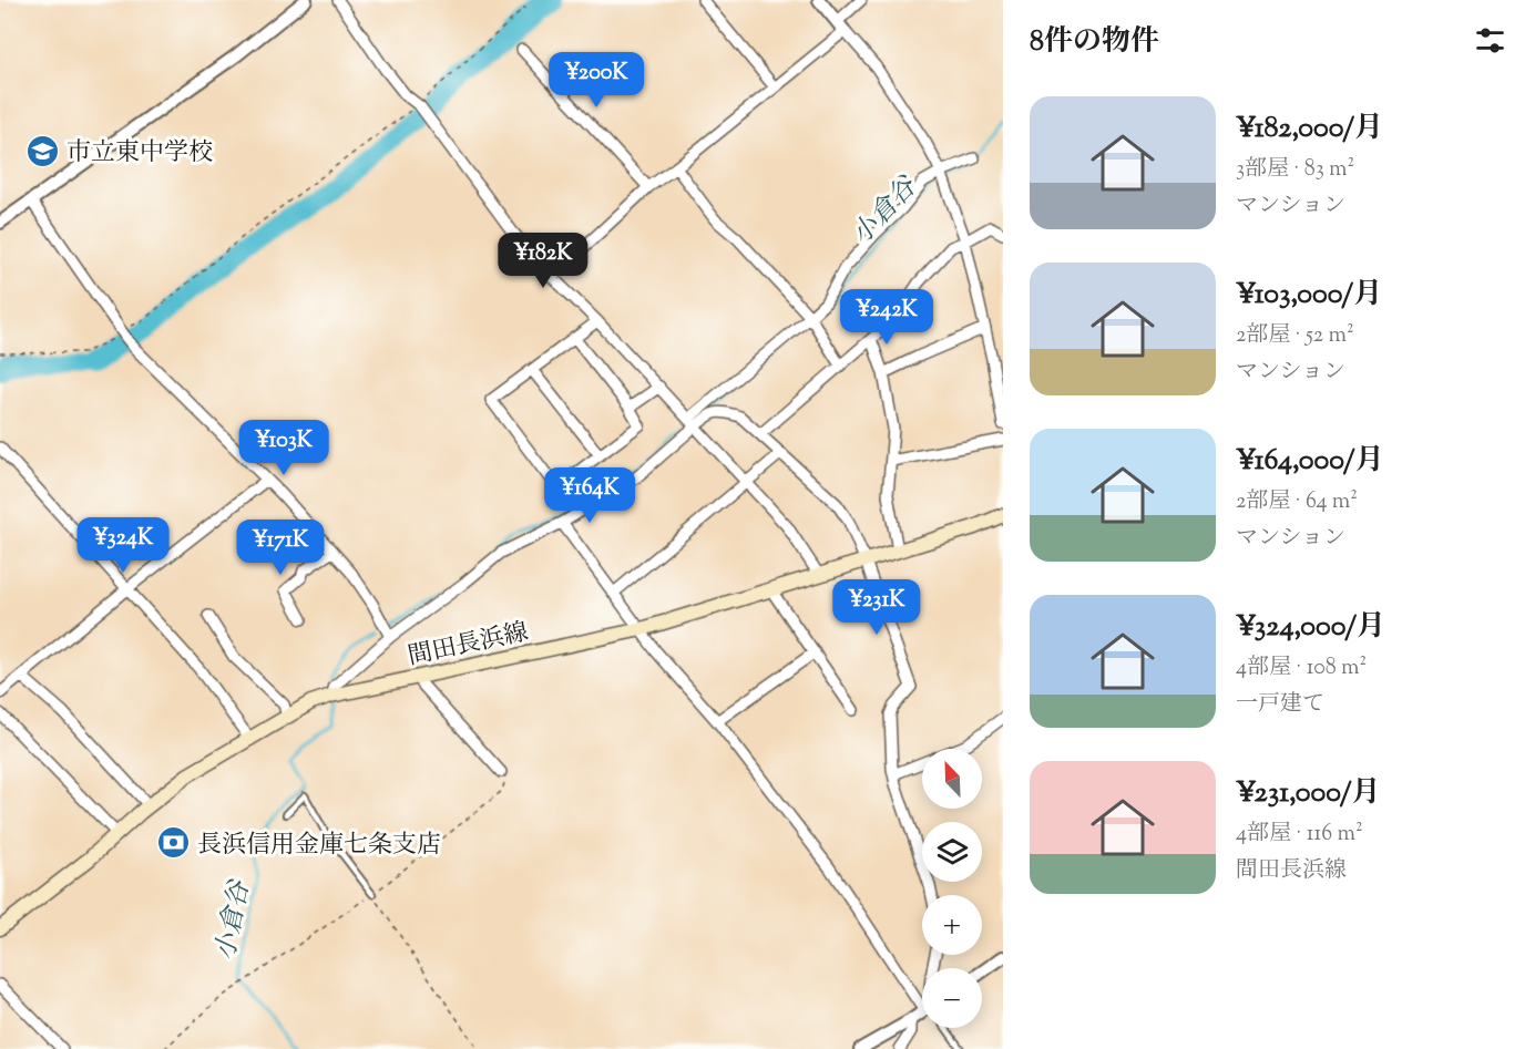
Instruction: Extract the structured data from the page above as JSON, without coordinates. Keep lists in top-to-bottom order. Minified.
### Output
{"streets":{"main road":["間田長浜線"]},"water":["小倉谷"],"places":{"school or university":["市立東中学校"],"bank":["長浜信用金庫七条支店"]},"north":"top left","page":{"heading":"8件の物件","price":["¥200K","¥182K","¥242K","¥103K","¥164K","¥324K","¥171K","¥231K"],"list":[{"name":"¥182,000/月","note":"3部屋 · 83 m² · マンション"},{"name":"¥103,000/月","note":"2部屋 · 52 m² · マンション"},{"name":"¥164,000/月","note":"2部屋 · 64 m² · マンション"},{"name":"¥324,000/月","note":"4部屋 · 108 m² · 一戸建て"},{"name":"¥231,000/月","note":"4部屋 · 116 m² · 間田長浜線"}],"map_buttons":["+","−"]}}
